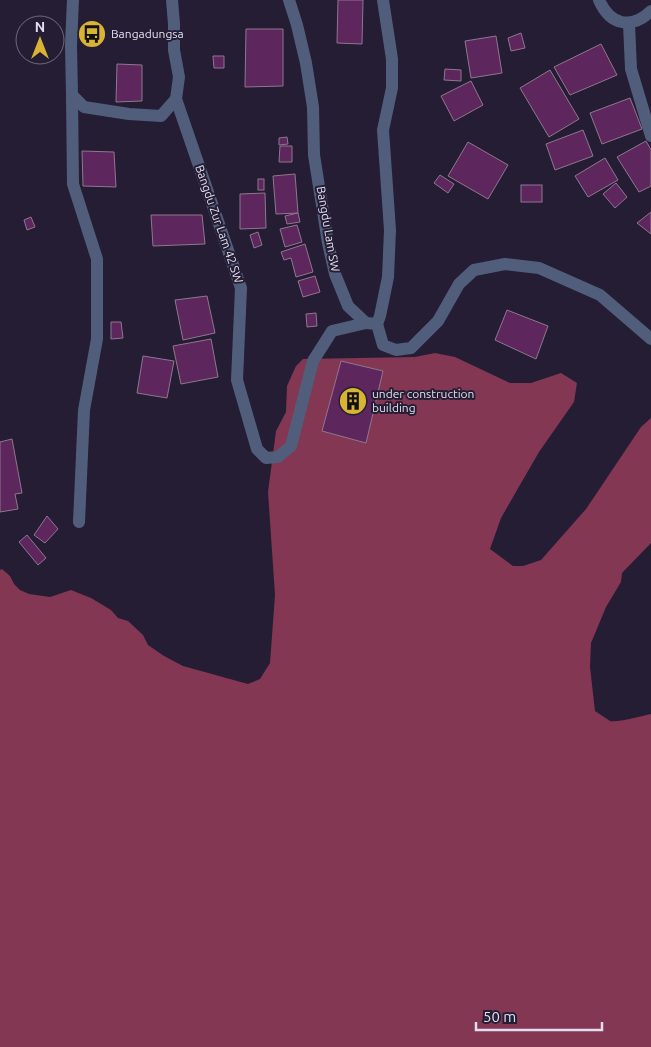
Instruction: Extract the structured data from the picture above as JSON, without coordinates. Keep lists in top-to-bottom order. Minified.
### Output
{"streets":{"street":["Bangdu Zur Lam 42 SW","Bangdu Lam SW"]},"crossings":[["Bangdu Zur Lam 42 SW","Bangdu Lam SW"]],"places":{"bus stop":["Bangadungsa"],"building":["under construction building"]},"scale_bar":"50 m","north":"top"}
